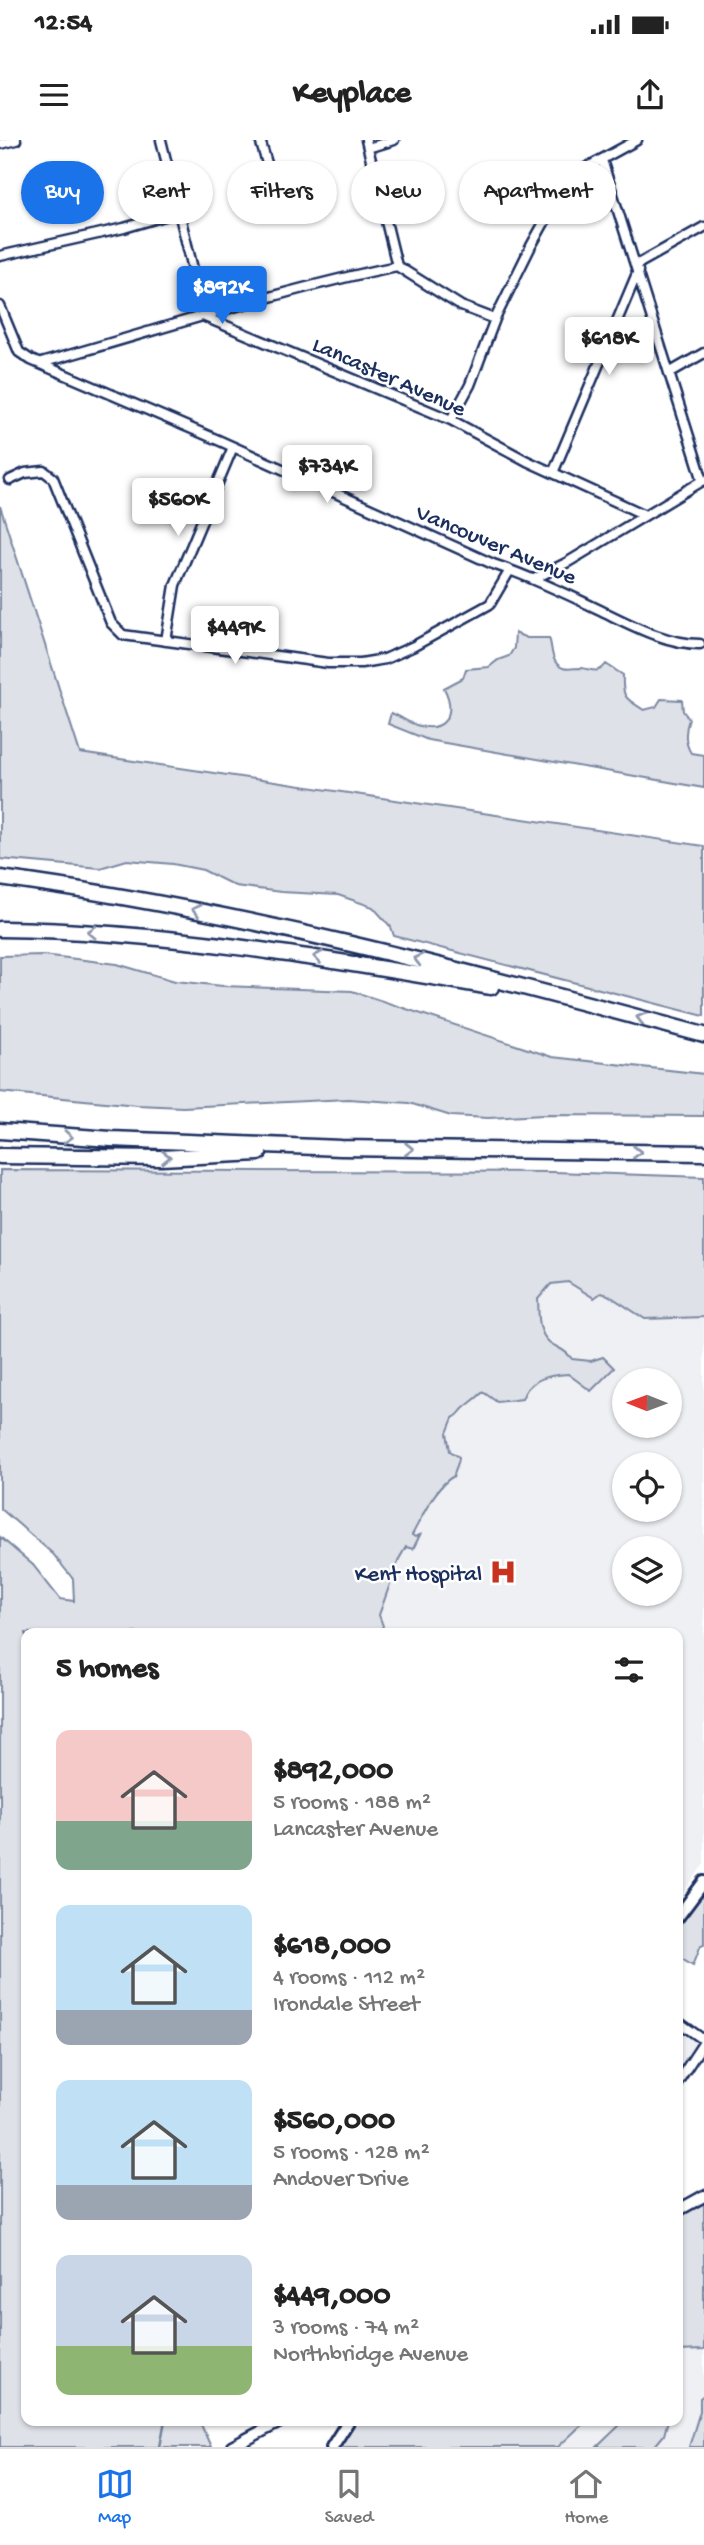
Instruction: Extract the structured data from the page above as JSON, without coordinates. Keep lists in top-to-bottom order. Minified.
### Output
{"streets":{"street":["Lancaster Avenue","Vancouver Avenue"]},"places":{"hospital":["Kent Hospital"]},"north":"left","page":{"status":"12:54","header":"Keyplace","chip":["Buy","Rent","Filters","New","Apartment"],"price":["$892K","$618K","$734K","$560K","$449K"],"heading":"5 homes","list":[{"name":"$892,000","note":"5 rooms · 188 m² · Lancaster Avenue"},{"name":"$618,000","note":"4 rooms · 112 m² · Irondale Street"},{"name":"$560,000","note":"5 rooms · 128 m² · Andover Drive"},{"name":"$449,000","note":"3 rooms · 74 m² · Northbridge Avenue"}],"tabs":["Map","Saved","Home"]}}
